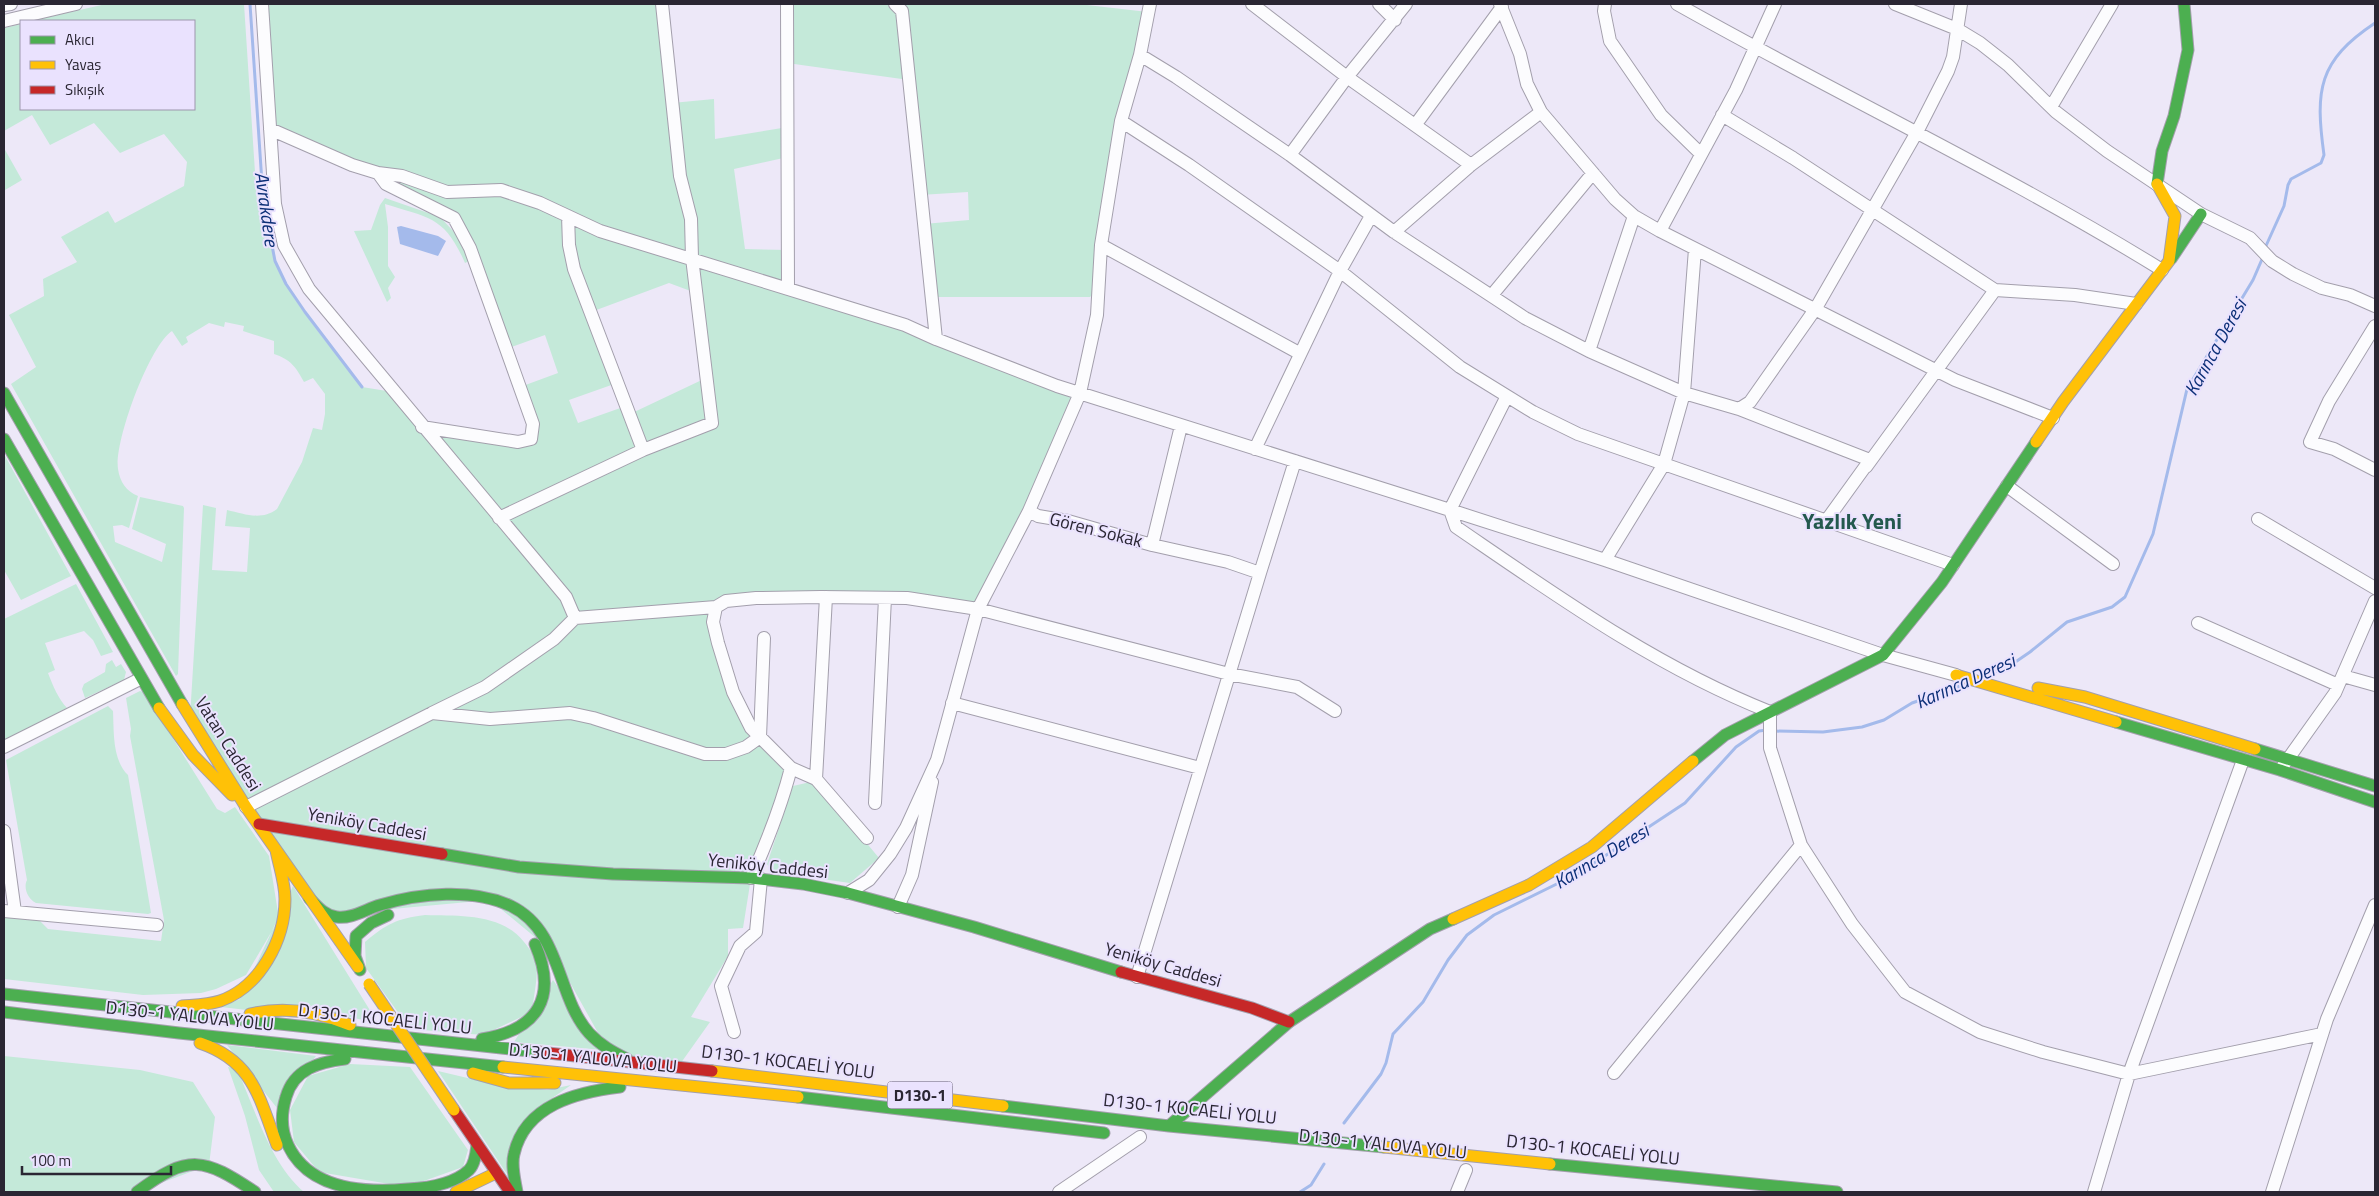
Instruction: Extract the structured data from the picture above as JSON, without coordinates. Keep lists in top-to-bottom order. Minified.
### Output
{"streets":{"main road":["Vatan Caddesi","Yeniköy Caddesi","D130-1 YALOVA YOLU","D130-1 KOCAELİ YOLU","D130-1"],"street":["Gören Sokak"]},"districts":["Yazlık Yeni"],"water":["Avrakdere","Karınca Deresi"],"legend":["Akıcı","Yavaş","Sıkışık"],"scale_bar":"100 m"}
